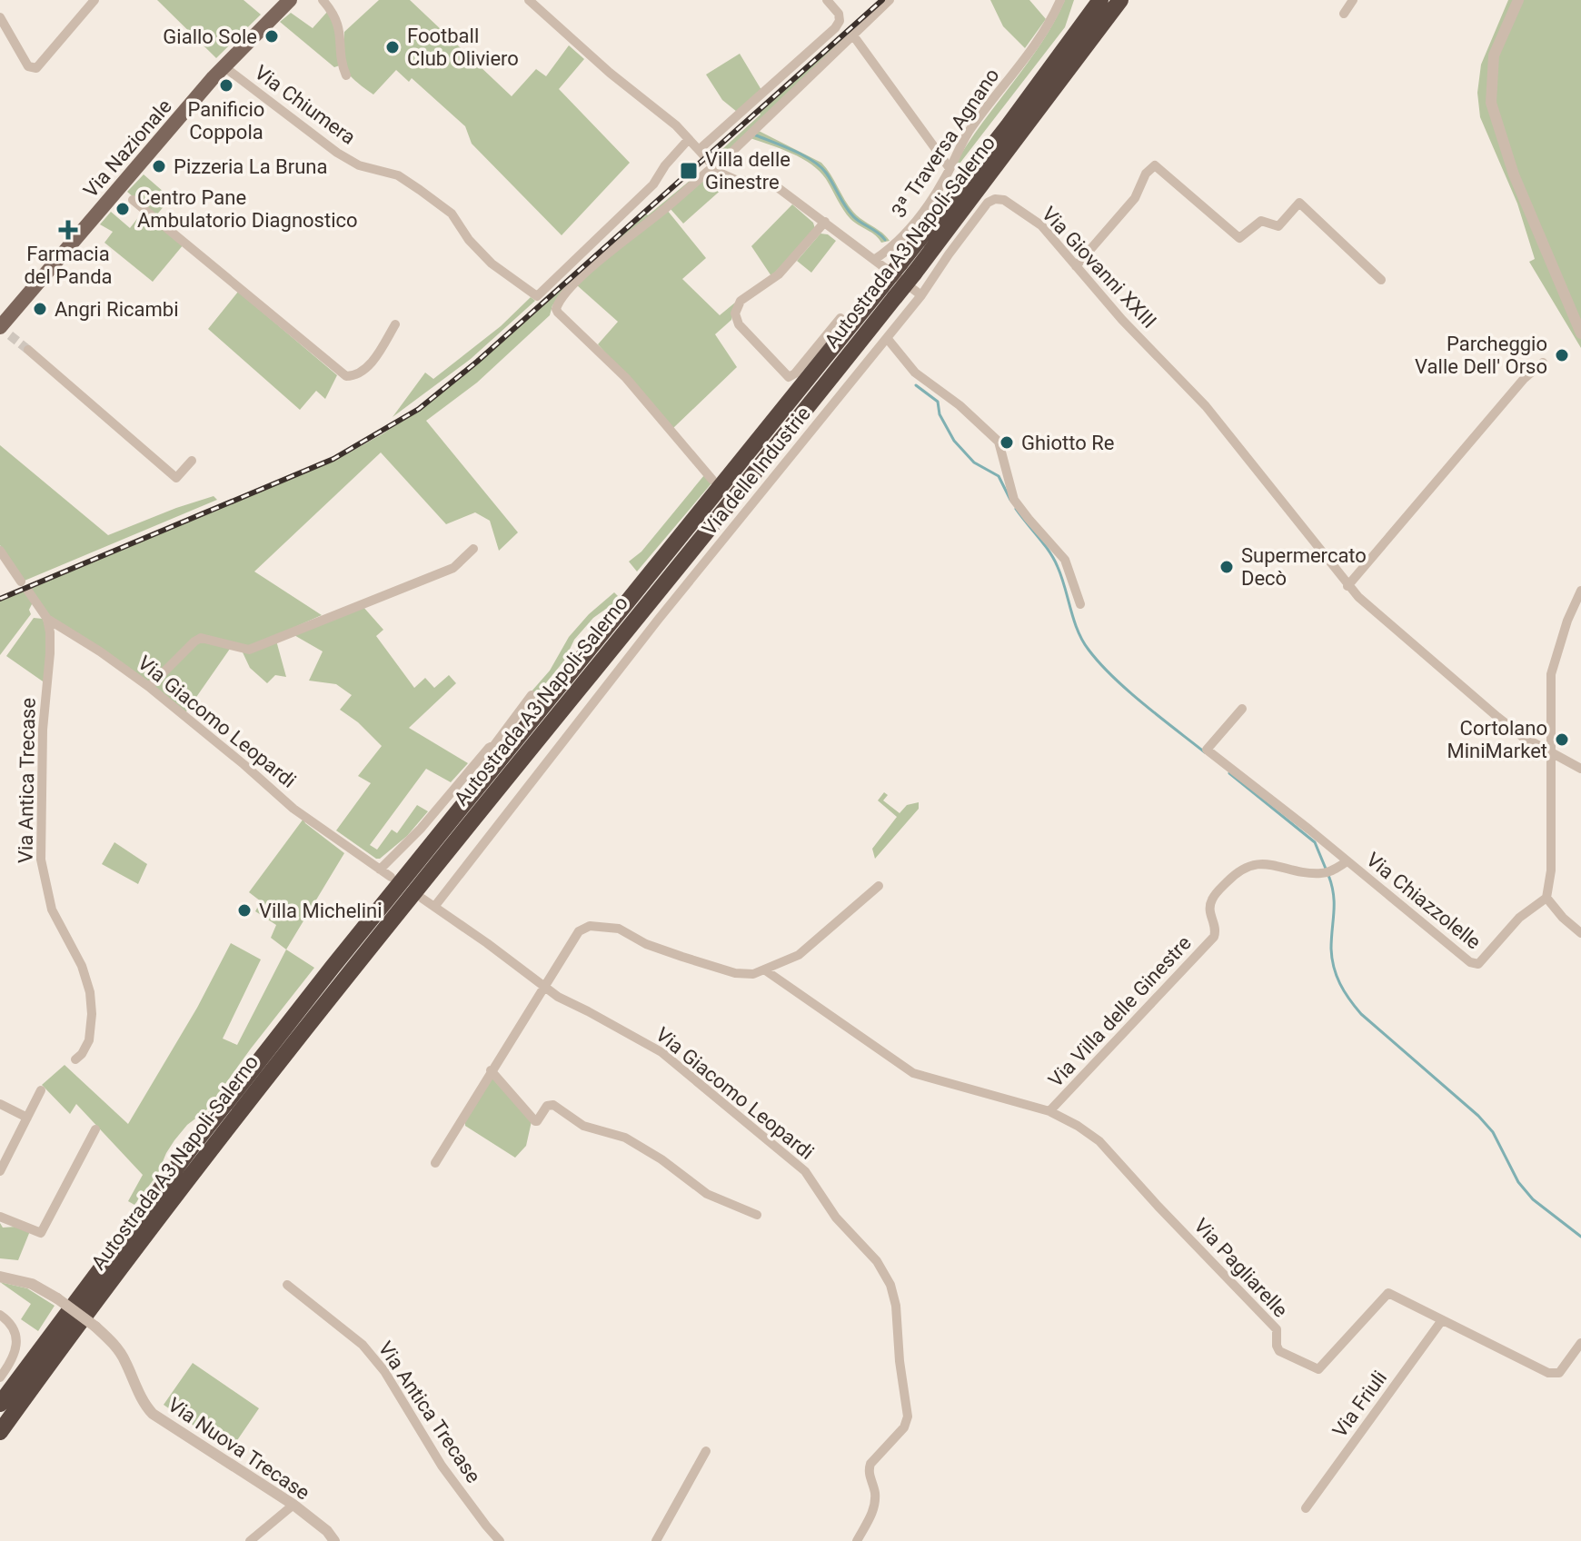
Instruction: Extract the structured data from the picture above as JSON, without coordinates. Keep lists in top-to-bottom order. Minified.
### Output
{"streets":{"highway":["Autostrada A3 Napoli-Salerno"],"main road":["Via Nazionale"],"street":["Via Chiumera","3ª Traversa Agnano","Via Giovanni XXIII","Via delle Industrie","Via Giacomo Leopardi","Via Antica Trecase","Via Chiazzolelle","Via Villa delle Ginestre","Via Pagliarelle","Via Friuli","Via Nuova Trecase"]},"crossings":[["Via Chiumera","Via Nazionale"],["Via Giovanni XXIII","Via delle Industrie"],["Via delle Industrie","Via Giacomo Leopardi"],["Via Giacomo Leopardi","Via Antica Trecase"],["Via Chiazzolelle","Via Villa delle Ginestre"],["Via Villa delle Ginestre","Via Pagliarelle"],["Via Pagliarelle","Via Friuli"]],"places":{"other":["Giallo Sole","Football Club Oliviero","Panificio Coppola","Pizzeria La Bruna","Centro Pane Ambulatorio Diagnostico","Angri Ricambi","Parcheggio Valle Dell' Orso","Ghiotto Re","Supermercato Decò","Cortolano MiniMarket","Villa Michelini"],"transit":["Villa delle Ginestre"],"health":["Farmacia del Panda"]}}
